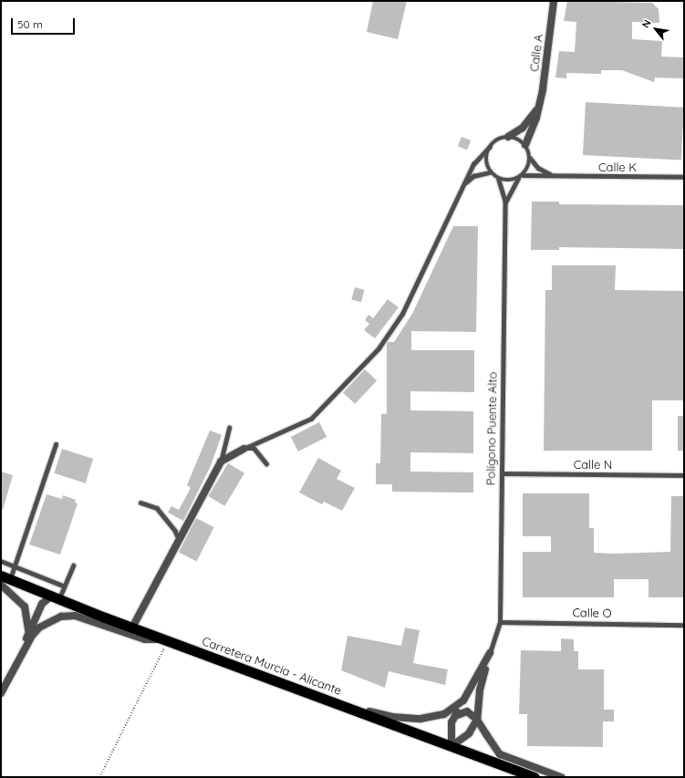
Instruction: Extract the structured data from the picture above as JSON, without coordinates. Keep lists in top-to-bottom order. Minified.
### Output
{"streets":{"highway":["Carretera Murcia - Alicante"],"street":["Calle A"],"lane":["Calle K","Polígono Puente Alto","Calle N","Calle O"]},"crossings":[["Calle A","Calle K"],["Calle A","Polígono Puente Alto"],["Calle K","Polígono Puente Alto"],["Polígono Puente Alto","Calle N"],["Polígono Puente Alto","Calle O"]],"scale_bar":"50 m","north":"top left"}
